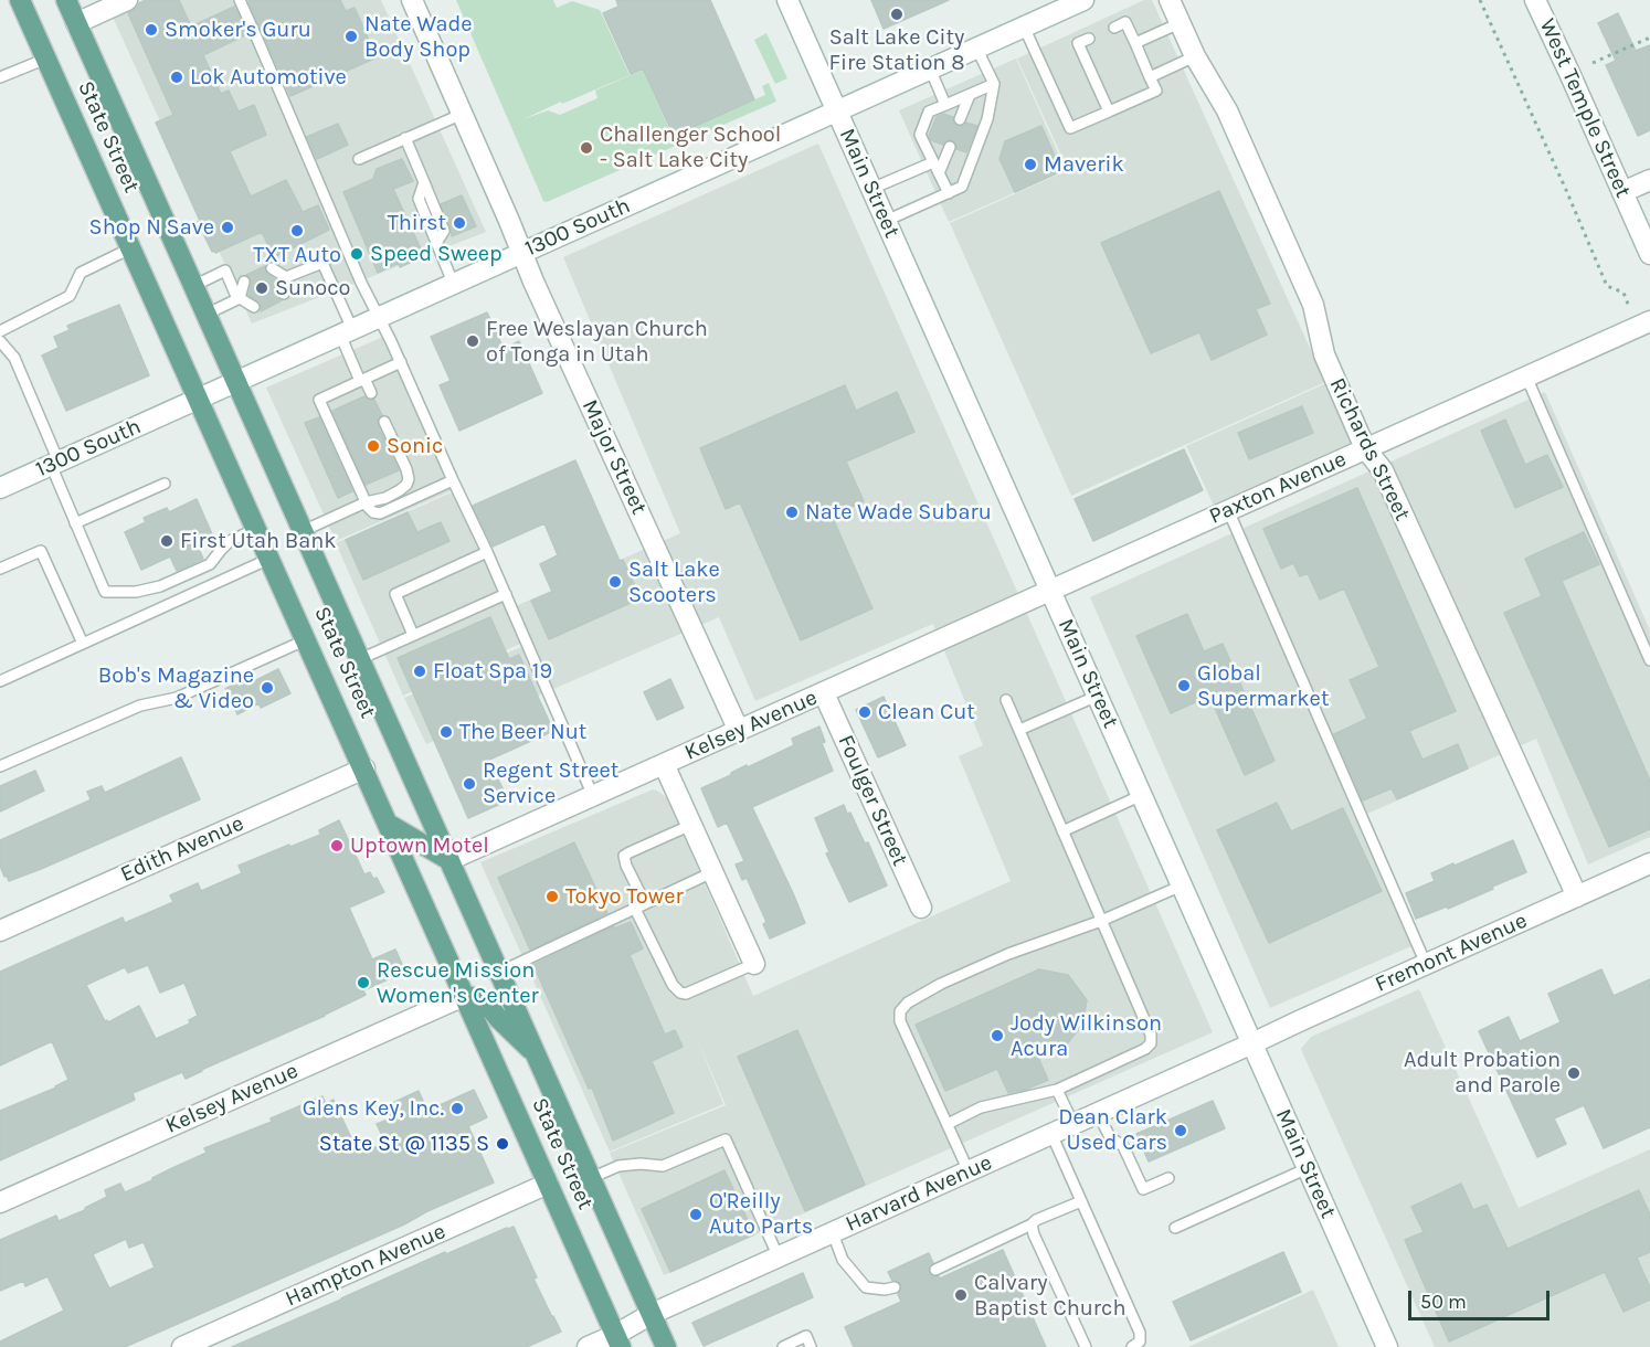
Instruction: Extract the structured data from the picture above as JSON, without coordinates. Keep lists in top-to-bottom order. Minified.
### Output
{"streets":{"main road":["State Street"],"street":["West Temple Street","Main Street","1300 South","Richards Street","Major Street","Paxton Avenue","Kelsey Avenue","Foulger Street","Edith Avenue","Fremont Avenue","Harvard Avenue","Hampton Avenue"]},"crossings":[["State Street","1300 South"],["State Street","Kelsey Avenue"],["State Street","Edith Avenue"],["State Street","Harvard Avenue"],["State Street","Hampton Avenue"],["Main Street","1300 South"],["Main Street","Paxton Avenue"],["Main Street","Kelsey Avenue"],["Main Street","Fremont Avenue"],["Main Street","Harvard Avenue"],["1300 South","Major Street"],["Richards Street","Paxton Avenue"],["Richards Street","Fremont Avenue"],["Major Street","Kelsey Avenue"],["Paxton Avenue","Kelsey Avenue"],["Kelsey Avenue","Foulger Street"],["Fremont Avenue","Harvard Avenue"]],"places":["Salt Lake City Fire Station 8","Smoker's Guru","Nate Wade Body Shop","Lok Automotive","Challenger School - Salt Lake City","Maverik","Thirst","Shop N Save","TXT Auto","Speed Sweep","Sunoco","Free Weslayan Church of Tonga in Utah","Sonic","Nate Wade Subaru","First Utah Bank","Salt Lake Scooters","Float Spa 19","Global Supermarket","Bob's Magazine & Video","Clean Cut","The Beer Nut","Regent Street Service","Uptown Motel","Tokyo Tower","Rescue Mission Women's Center","Jody Wilkinson Acura","Adult Probation and Parole","Glens Key, Inc.","Dean Clark Used Cars","State St @ 1135 S","O'Reilly Auto Parts","Calvary Baptist Church"],"scale_bar":"50 m"}
